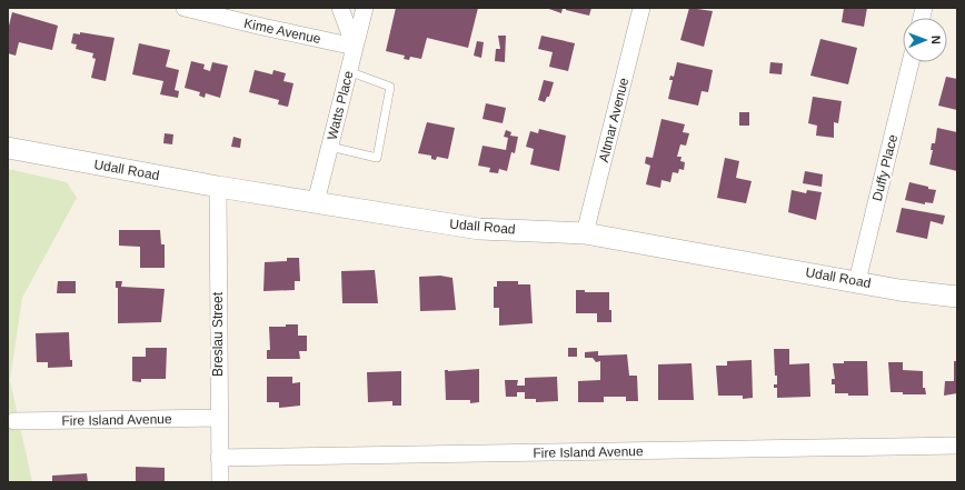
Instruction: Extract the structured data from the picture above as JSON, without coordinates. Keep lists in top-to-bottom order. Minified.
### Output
{"streets":{"street":["Kime Avenue","Watts Place","Altmar Avenue","Duffy Place","Udall Road","Breslau Street","Fire Island Avenue"]},"crossings":[["Kime Avenue","Watts Place"],["Watts Place","Udall Road"],["Altmar Avenue","Udall Road"],["Duffy Place","Udall Road"],["Udall Road","Breslau Street"],["Breslau Street","Fire Island Avenue"]],"north":"right"}
